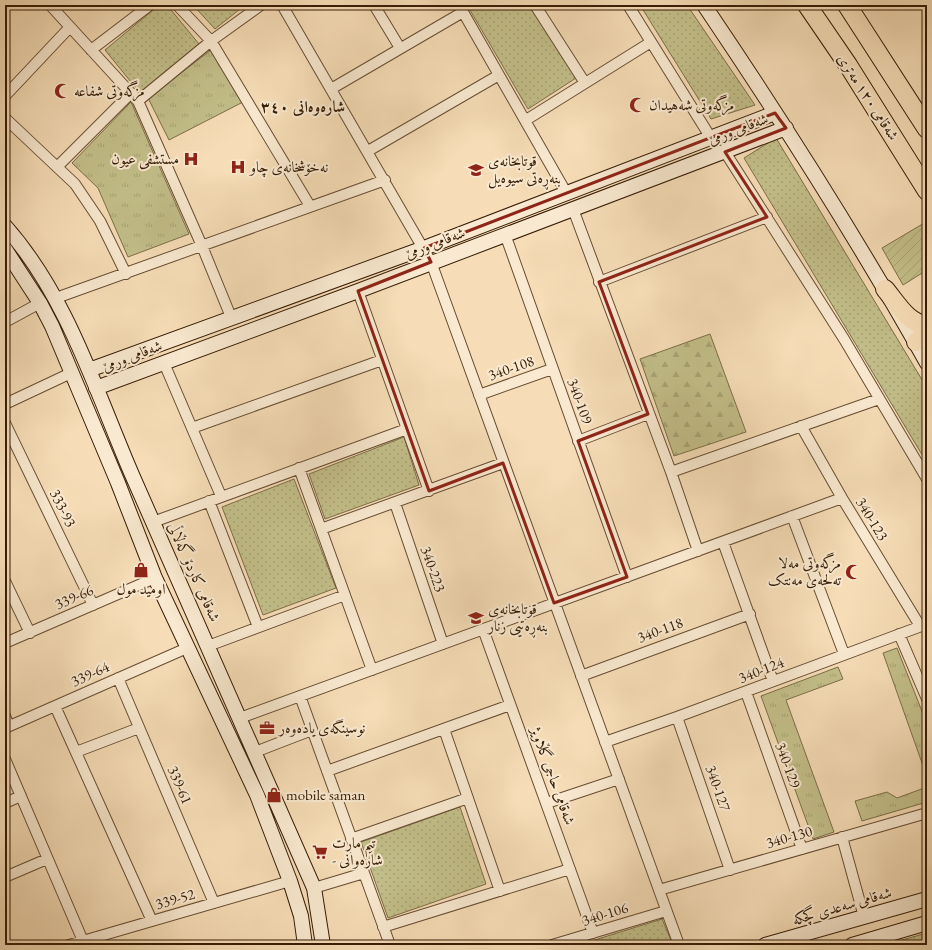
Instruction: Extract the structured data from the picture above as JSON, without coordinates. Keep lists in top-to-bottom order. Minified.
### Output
{"streets":{"highway":["شەقامی ١٢٠ مەتری"],"street":["شەقامی ورمێ","340-108","340-109","333-93","340-123","340-223","شەقامی کاردۆ گەڵاڵی","339-66","340-118","340-124","339-64","340-129","شەقامی حاجی گڵاویژ","339-61","340-127","340-130","339-52","شەقامی سەعدی گچکە","340-106"]},"crossings":[["شەقامی ورمێ","340-109"],["شەقامی ورمێ","شەقامی کاردۆ گەڵاڵی"],["340-108","340-109"],["333-93","339-66"],["340-123","340-124"],["340-124","340-129"],["340-124","340-127"],["339-64","339-61"],["340-129","340-130"],["شەقامی حاجی گڵاویژ","340-106"],["339-61","339-52"],["340-127","340-130"]],"districts":["شارەوەانی ٣٤٠"],"places":{"mosque":["مزگەوتی شفاعە","مزگەوتی شەهیدان","مزگەوتی مەلا تەلحەی مەنتک"],"hospital":["مستشفى عيون","نەخۆشخانەی چاو"],"school or university":["قوتابخانەی بنەڕەتی سیوەیل","قوتابخانەی بنەڕەتیی زنار"],"shop":["اوميد مول","mobile saman"],"office":["نوسینگەی یادەوەر"],"supermarket":["تیم مارت - شارەوانی"]}}
